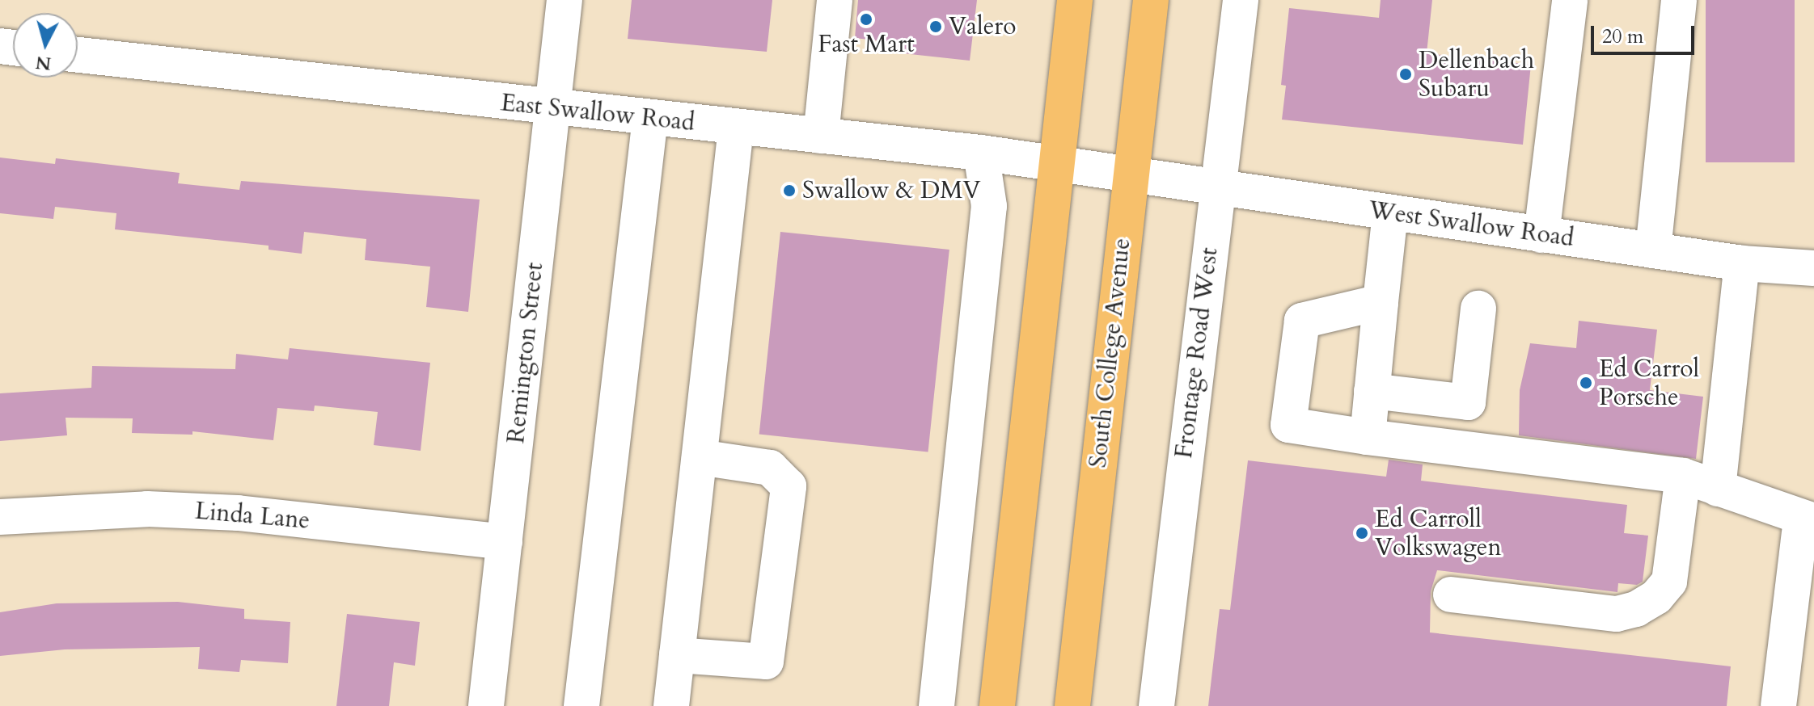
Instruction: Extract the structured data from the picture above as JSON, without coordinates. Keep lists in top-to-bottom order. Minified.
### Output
{"streets":{"highway":["South College Avenue"],"street":["East Swallow Road","West Swallow Road","Remington Street","Frontage Road West","Linda Lane"]},"crossings":[["East Swallow Road","West Swallow Road"],["East Swallow Road","Remington Street"],["East Swallow Road","South College Avenue"],["West Swallow Road","South College Avenue"],["West Swallow Road","Frontage Road West"],["Remington Street","Linda Lane"]],"places":["Fast Mart","Valero","Dellenbach Subaru","Swallow & DMV","Ed Carrol Porsche","Ed Carroll Volkswagen"],"scale_bar":"20 m","north":"bottom"}
